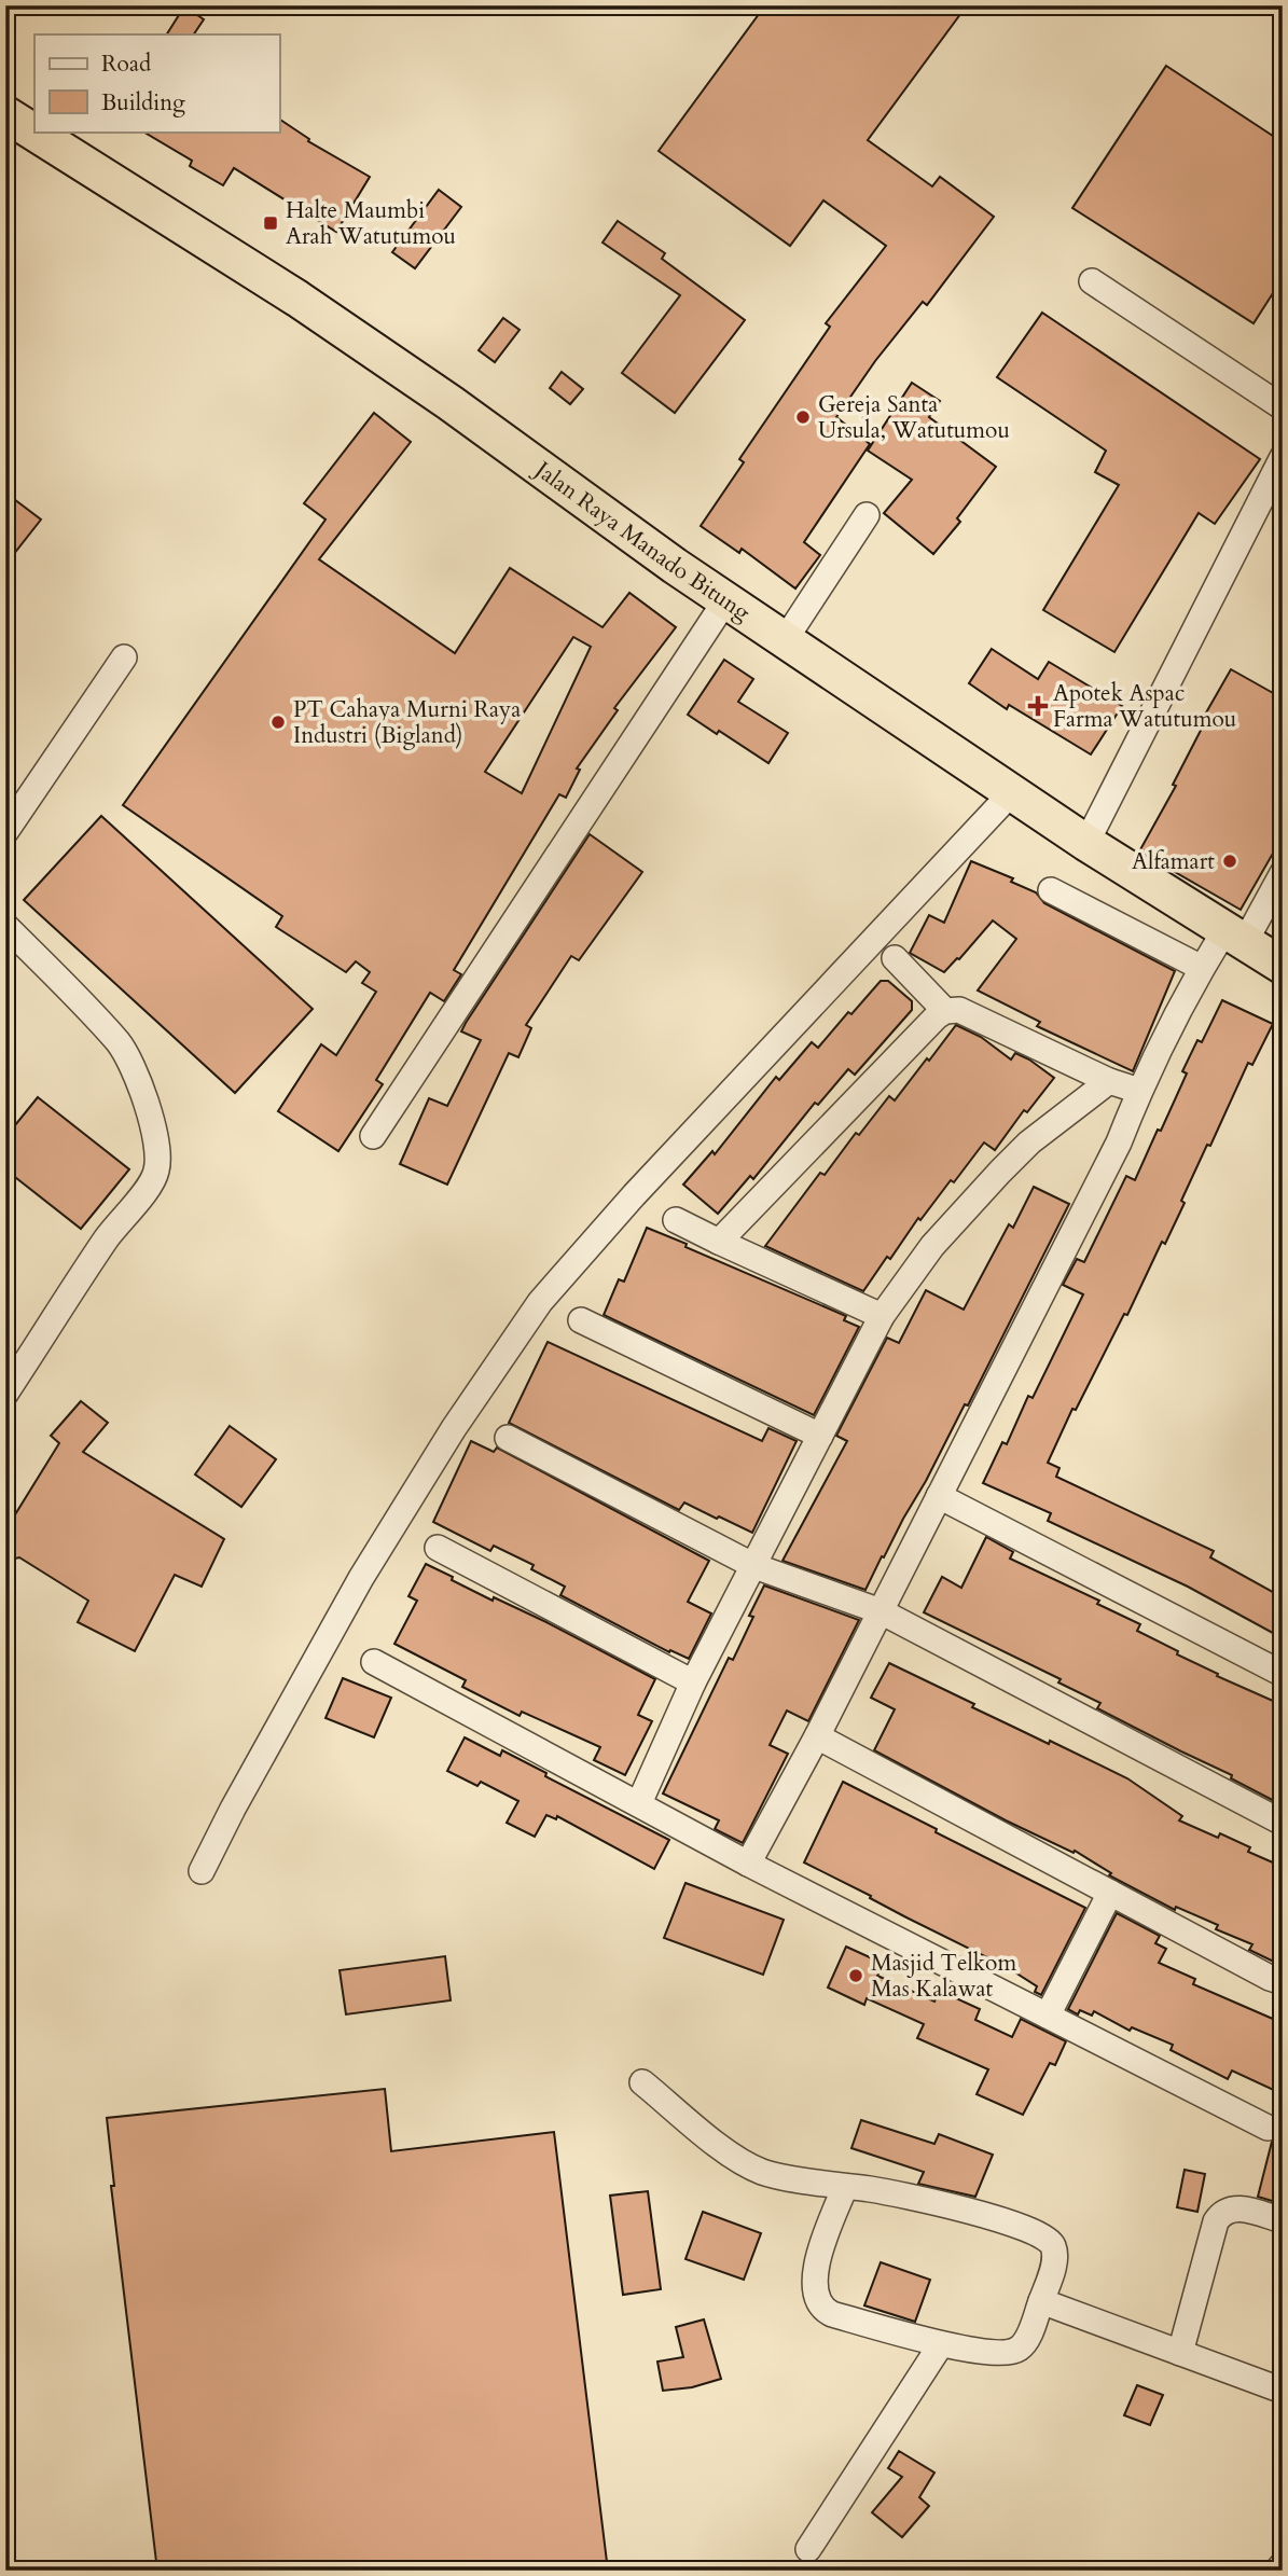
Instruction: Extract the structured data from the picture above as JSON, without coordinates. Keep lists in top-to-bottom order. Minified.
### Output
{"streets":{"highway":["Jalan Raya Manado Bitung"]},"places":{"transit":["Halte Maumbi Arah Watutumou"],"other":["Gereja Santa Ursula, Watutumou","PT Cahaya Murni Raya Industri (Bigland)","Alfamart","Masjid Telkom Mas Kalawat"],"health":["Apotek Aspac Farma Watutumou"]},"legend":["Road","Building"]}
